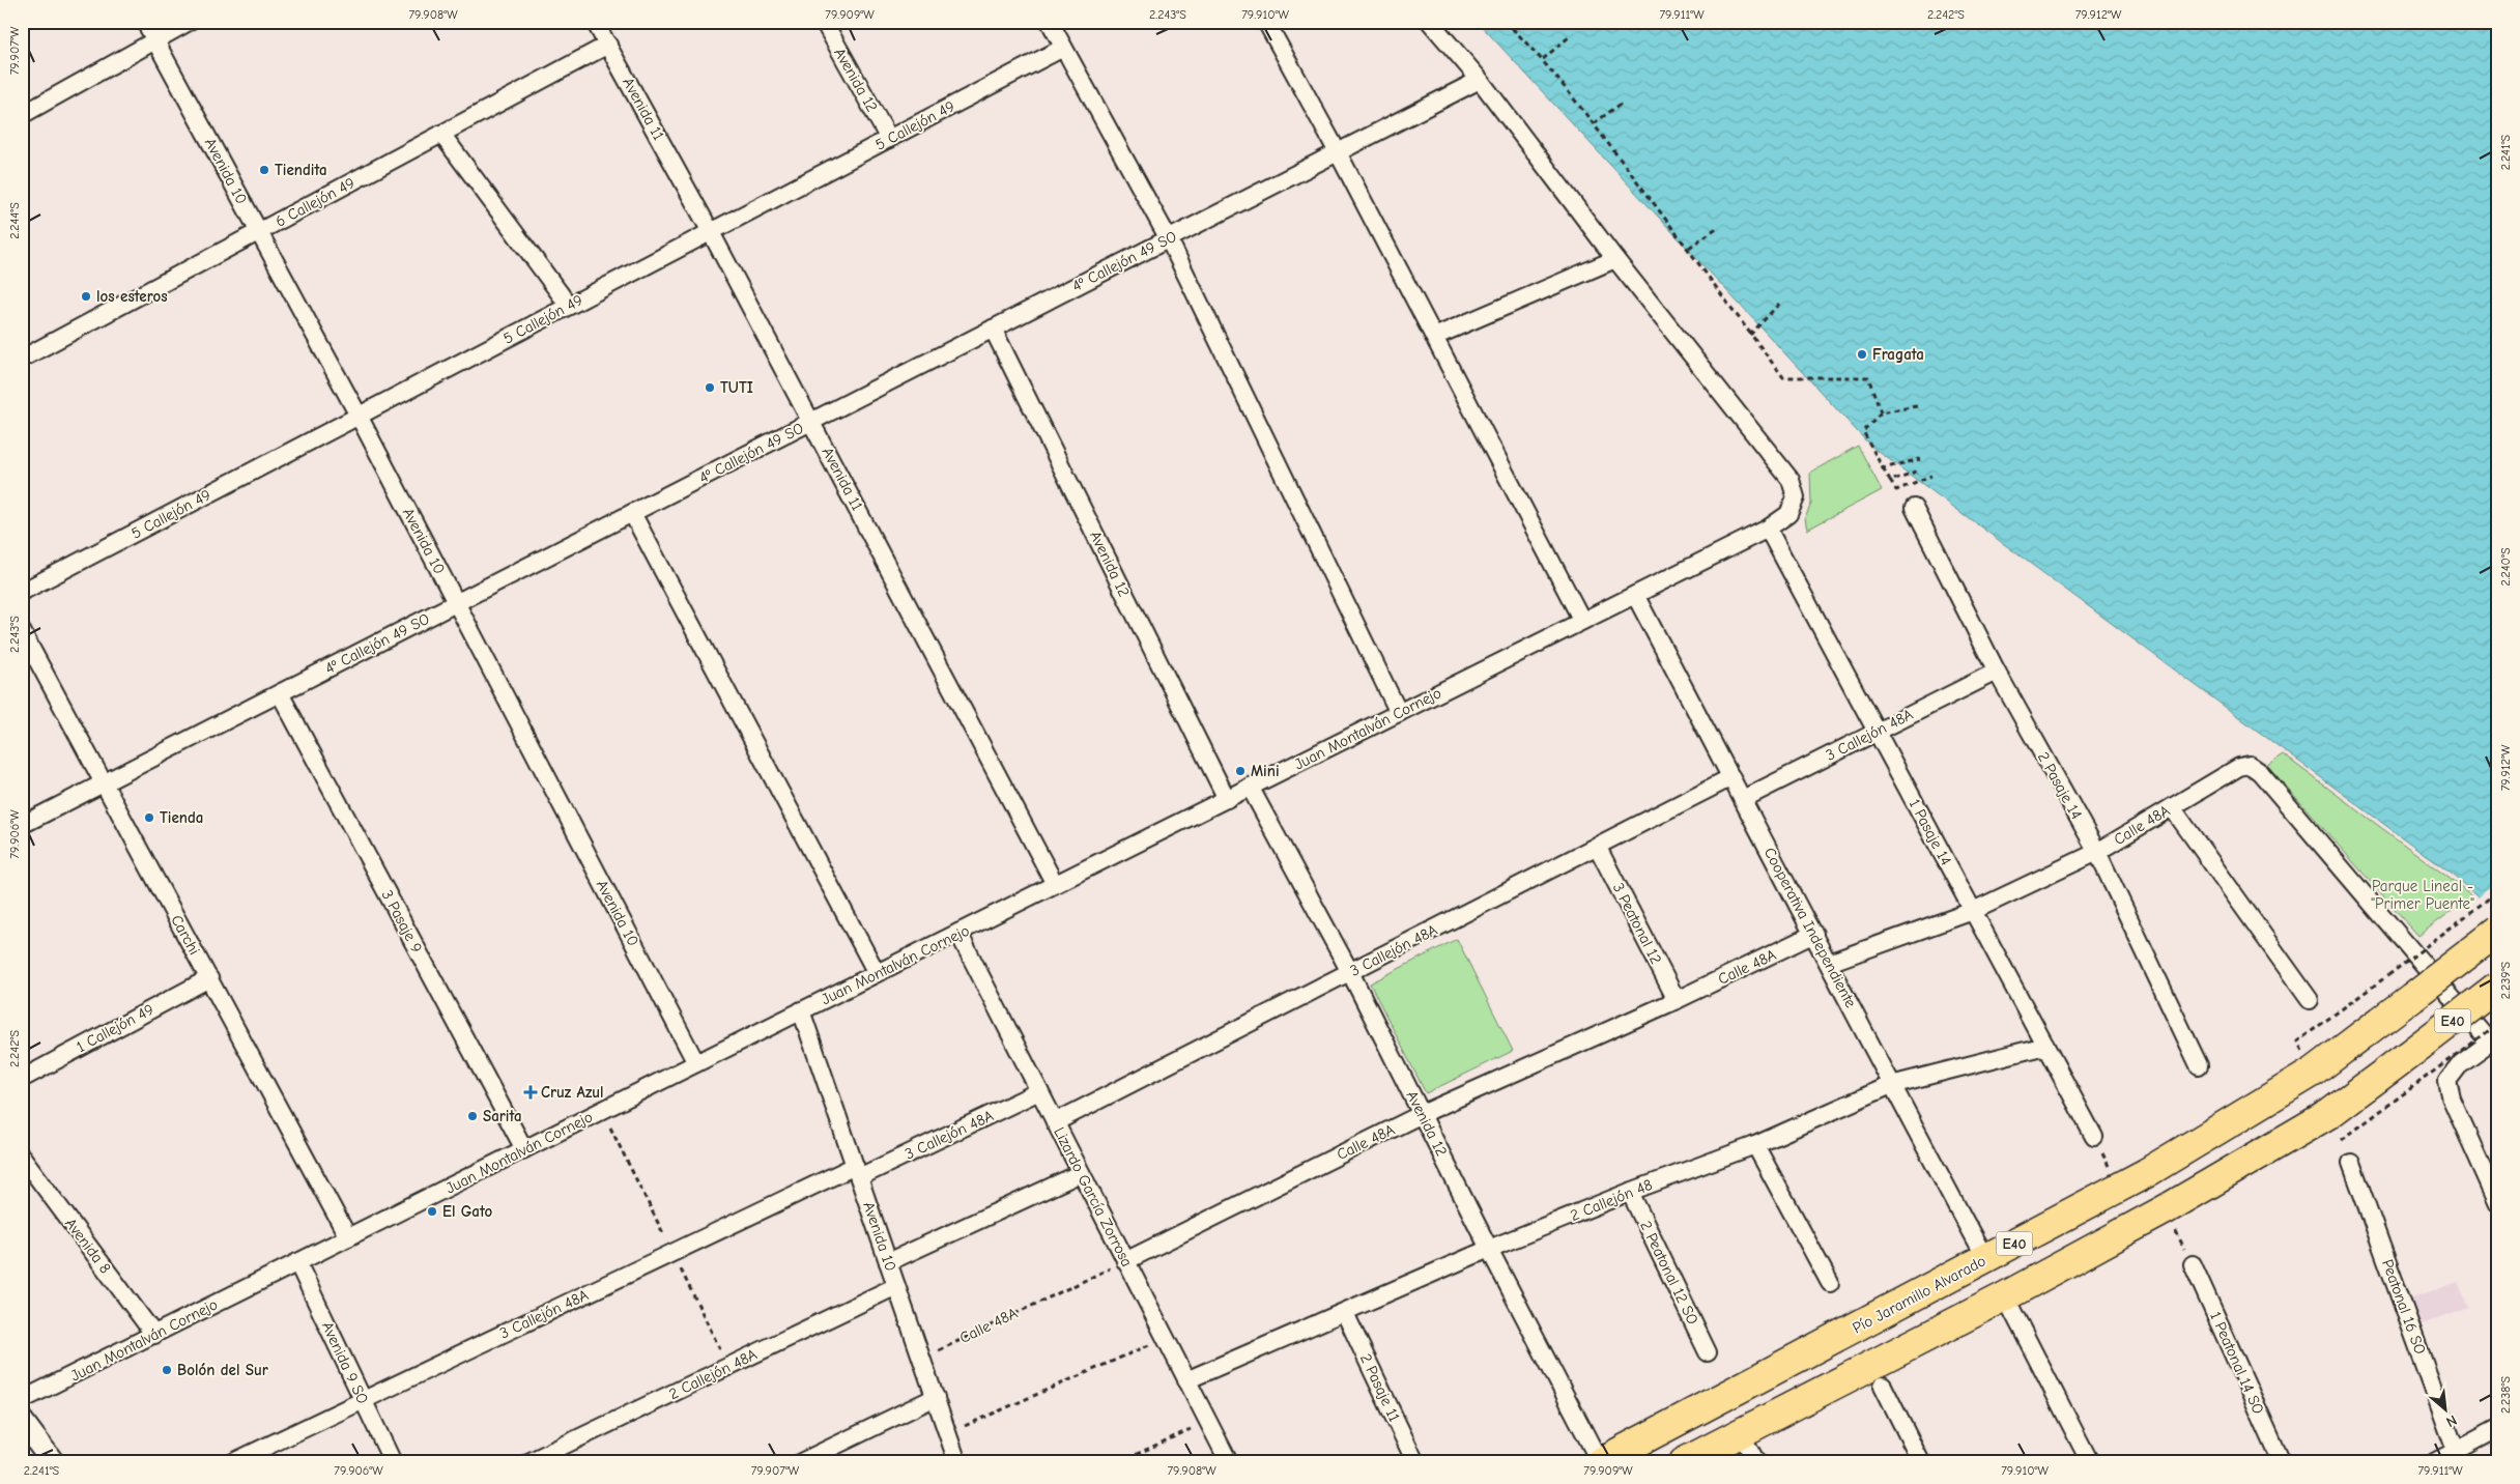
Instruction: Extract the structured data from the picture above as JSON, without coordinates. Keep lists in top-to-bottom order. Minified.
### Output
{"streets":{"highway":["E40","Pío Jaramillo Alvarado"],"street":["Avenida 12","Avenida 11","5 Callejón 49","Avenida 10","6 Callejón 49","4º Callejón 49 SO","Juan Montalván Cornejo","3 Callejón 48A","2 Pasaje 14","Calle 48A","1 Pasaje 14","3 Pasaje 9","3 Peatonal 12","Cooperativa Independiente","Carchi","1 Callejón 49","Lizardo García Zorrosa","2 Callejón 48","Avenida 8","2 Peatonal 12 SO","Peatonal 16 SO","Avenida 9 SO","1 Peatonal 14 SO","2 Callejón 48A","2 Pasaje 11"]},"crossings":[["Avenida 12","5 Callejón 49"],["Avenida 12","4º Callejón 49 SO"],["Avenida 12","Juan Montalván Cornejo"],["Avenida 12","3 Callejón 48A"],["Avenida 12","Calle 48A"],["Avenida 12","2 Callejón 48"],["Avenida 12","Pío Jaramillo Alvarado"],["Avenida 11","5 Callejón 49"],["Avenida 11","6 Callejón 49"],["Avenida 11","4º Callejón 49 SO"],["Avenida 11","Juan Montalván Cornejo"],["5 Callejón 49","Avenida 10"],["Avenida 10","6 Callejón 49"],["Avenida 10","4º Callejón 49 SO"],["Avenida 10","Juan Montalván Cornejo"],["Avenida 10","3 Callejón 48A"],["Avenida 10","Calle 48A"],["Avenida 10","2 Callejón 48A"],["4º Callejón 49 SO","Juan Montalván Cornejo"],["4º Callejón 49 SO","3 Pasaje 9"],["4º Callejón 49 SO","Carchi"],["Juan Montalván Cornejo","1 Pasaje 14"],["Juan Montalván Cornejo","3 Pasaje 9"],["Juan Montalván Cornejo","Cooperativa Independiente"],["Juan Montalván Cornejo","Carchi"],["Juan Montalván Cornejo","Lizardo García Zorrosa"],["Juan Montalván Cornejo","Avenida 8"],["Juan Montalván Cornejo","Avenida 9 SO"],["3 Callejón 48A","2 Pasaje 14"],["3 Callejón 48A","1 Pasaje 14"],["3 Callejón 48A","3 Peatonal 12"],["3 Callejón 48A","Cooperativa Independiente"],["3 Callejón 48A","Lizardo García Zorrosa"],["3 Callejón 48A","Avenida 9 SO"],["2 Pasaje 14","Calle 48A"],["Calle 48A","1 Pasaje 14"],["Calle 48A","3 Peatonal 12"],["Calle 48A","Cooperativa Independiente"],["Calle 48A","Lizardo García Zorrosa"],["1 Pasaje 14","2 Callejón 48"],["Cooperativa Independiente","2 Callejón 48"],["Cooperativa Independiente","Pío Jaramillo Alvarado"],["Carchi","1 Callejón 49"],["Lizardo García Zorrosa","2 Callejón 48"],["2 Callejón 48","2 Peatonal 12 SO"],["2 Callejón 48","2 Pasaje 11"]],"parks":["Parque Lineal - \"Primer Puente\""],"places":{"other":["Tiendita","los esteros","Fragata","TUTI","Mini","Tienda","Sarita","El Gato","Bolón del Sur"],"health":["Cruz Azul"]},"north":"bottom right","coordinates":["79.908°W","79.909°W","2.243°S","79.910°W","79.911°W","2.242°S","79.912°W","79.907°W","2.241°S","2.244°S","2.240°S","79.906°W","2.239°S","2.238°S"]}
